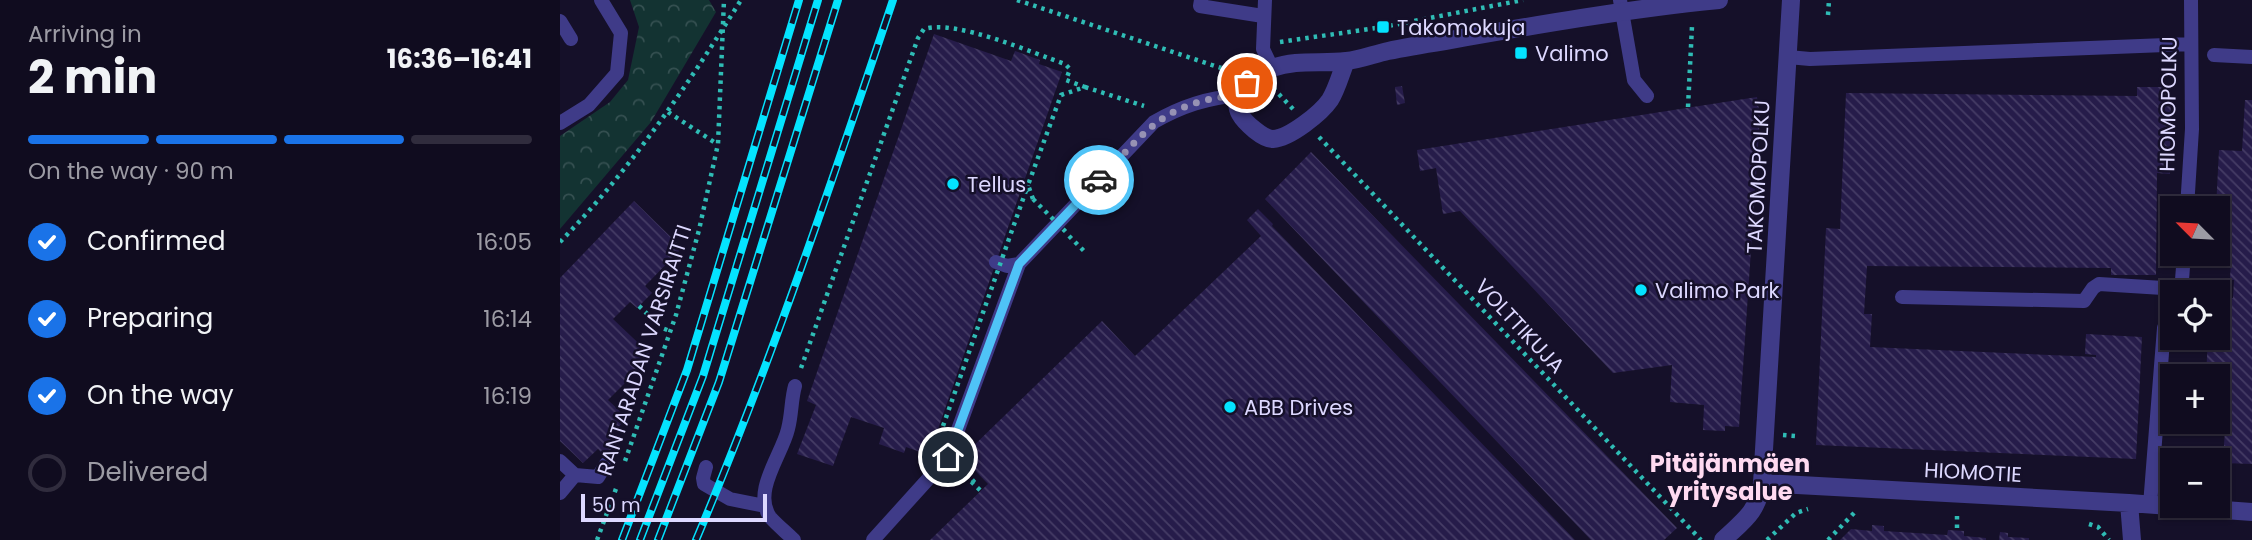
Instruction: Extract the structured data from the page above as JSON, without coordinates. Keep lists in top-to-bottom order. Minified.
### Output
{"streets":{"street":["TAKOMOPOLKU","HIOMOTIE"],"lane":["HIOMOPOLKU"],"path":["VOLTTIKUJA","RANTARADAN VARSIRAITTI"]},"crossings":[["TAKOMOPOLKU","HIOMOTIE"]],"districts":["Pitäjänmäen yritysalue"],"places":{"transit":["Takomokuja","Valimo"],"other":["Tellus","Valimo Park","ABB Drives"]},"scale_bar":"50 m","north":"top left","page":{"heading":["2 min","Arriving in","16:36–16:41"],"bar":"On the way · 90 m","map_buttons":["+","−"],"list":[["Confirmed","16:05"],["Preparing","16:14"],["On the way","16:19"],"Delivered"],"scale":"50 m"}}
